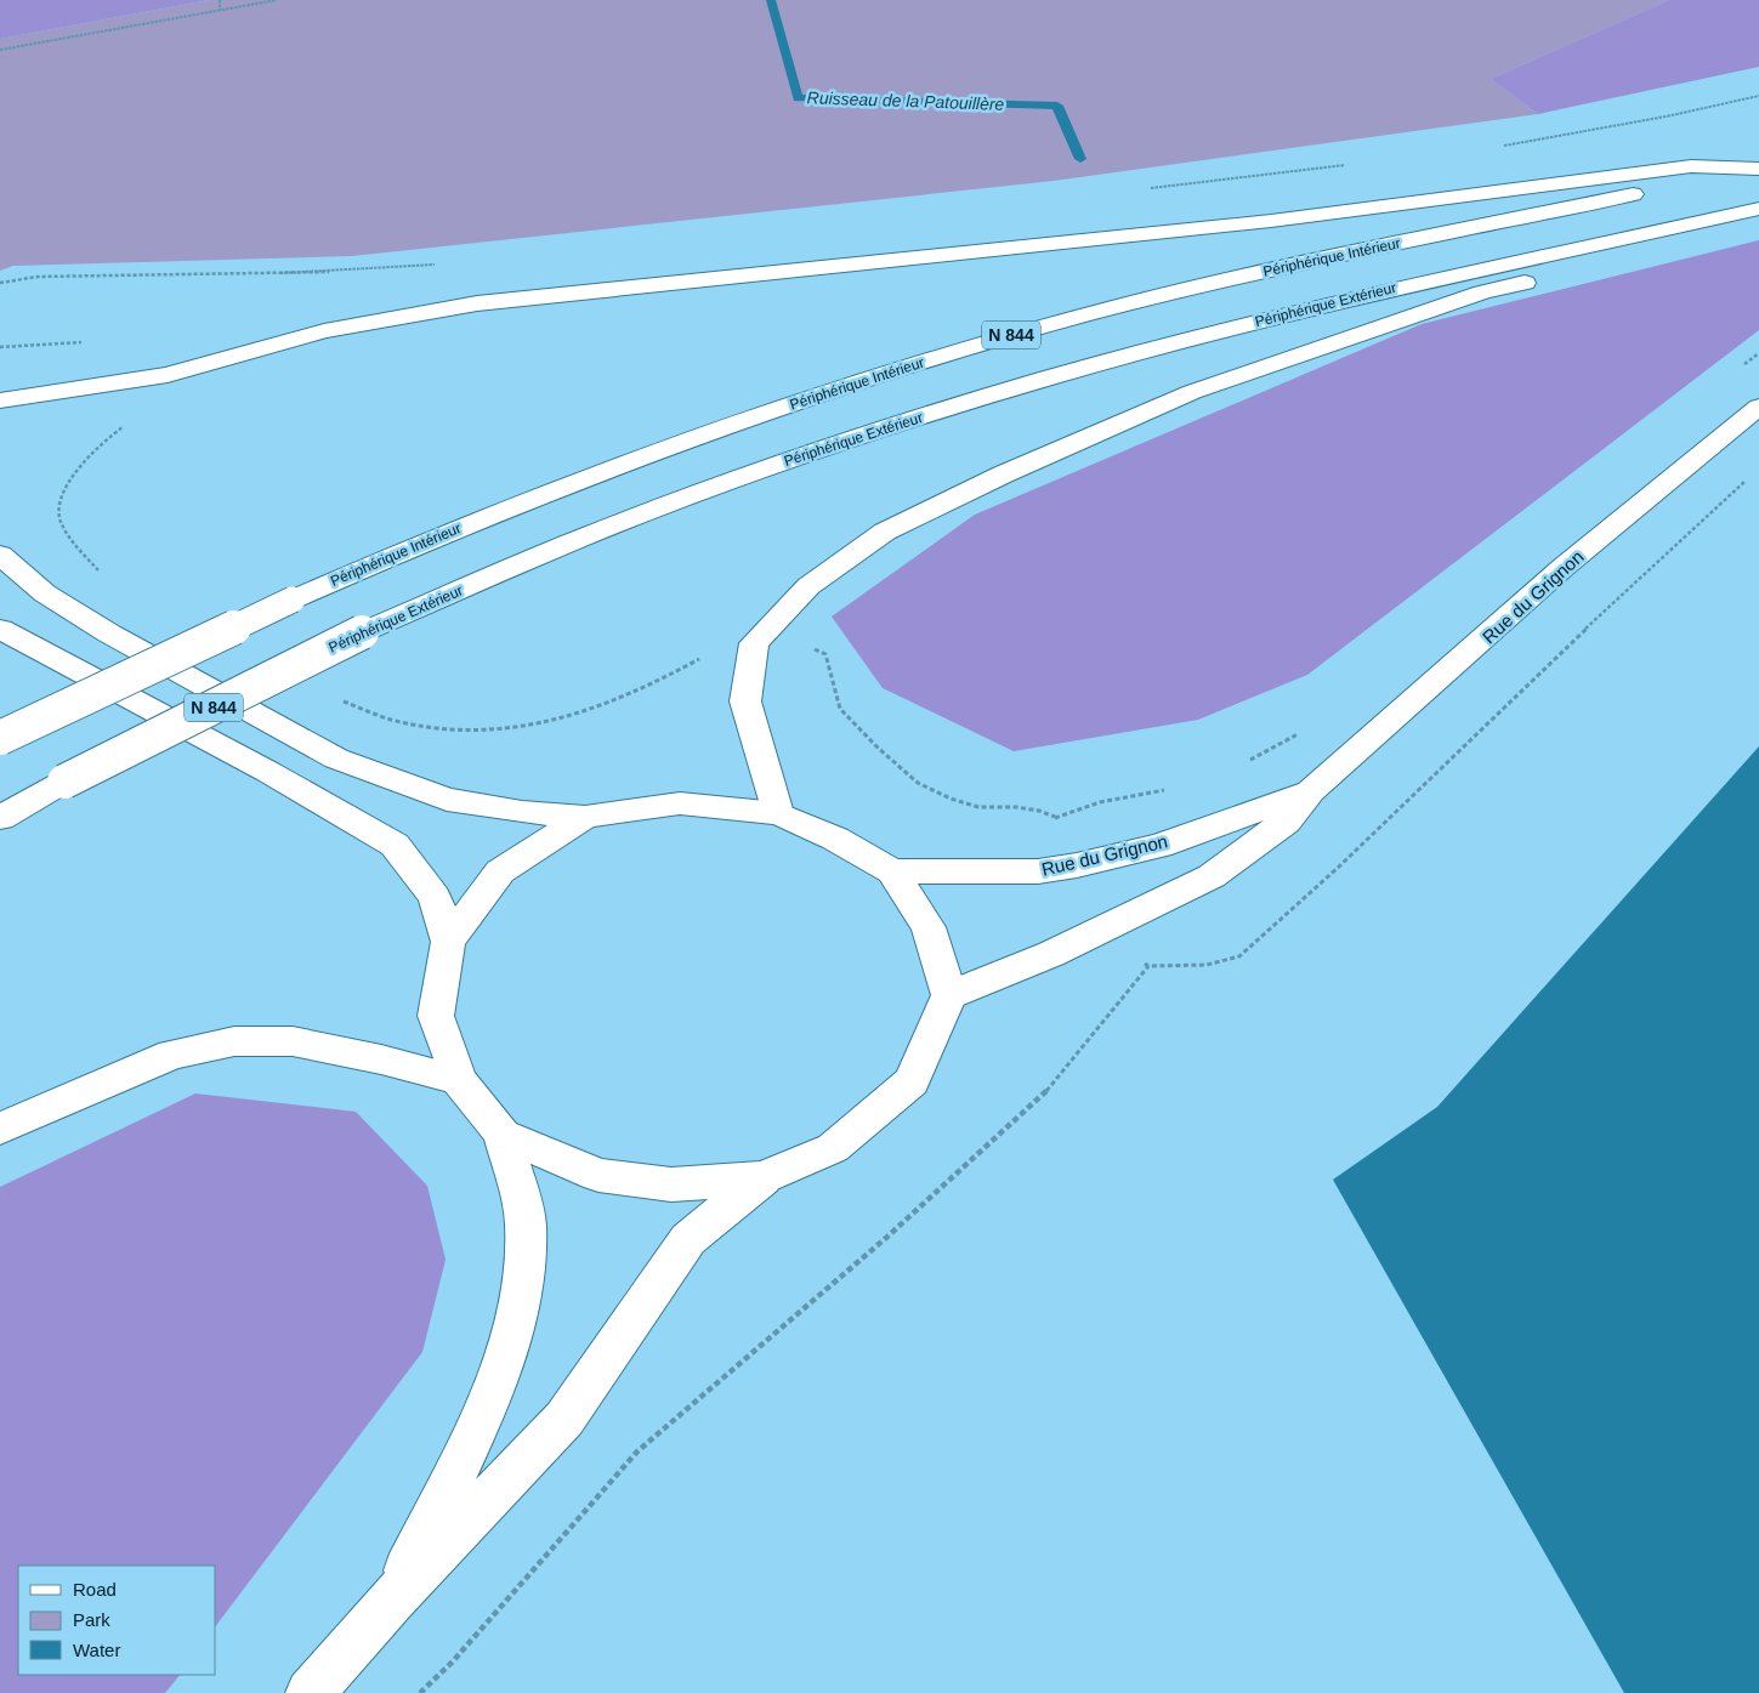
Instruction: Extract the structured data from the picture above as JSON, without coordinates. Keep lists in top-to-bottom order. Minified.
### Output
{"streets":{"main road":["Périphérique Intérieur","Périphérique Extérieur","N 844","Rue du Grignon"]},"water":["Ruisseau de la Patouillère"],"legend":["Road","Park","Water"]}
